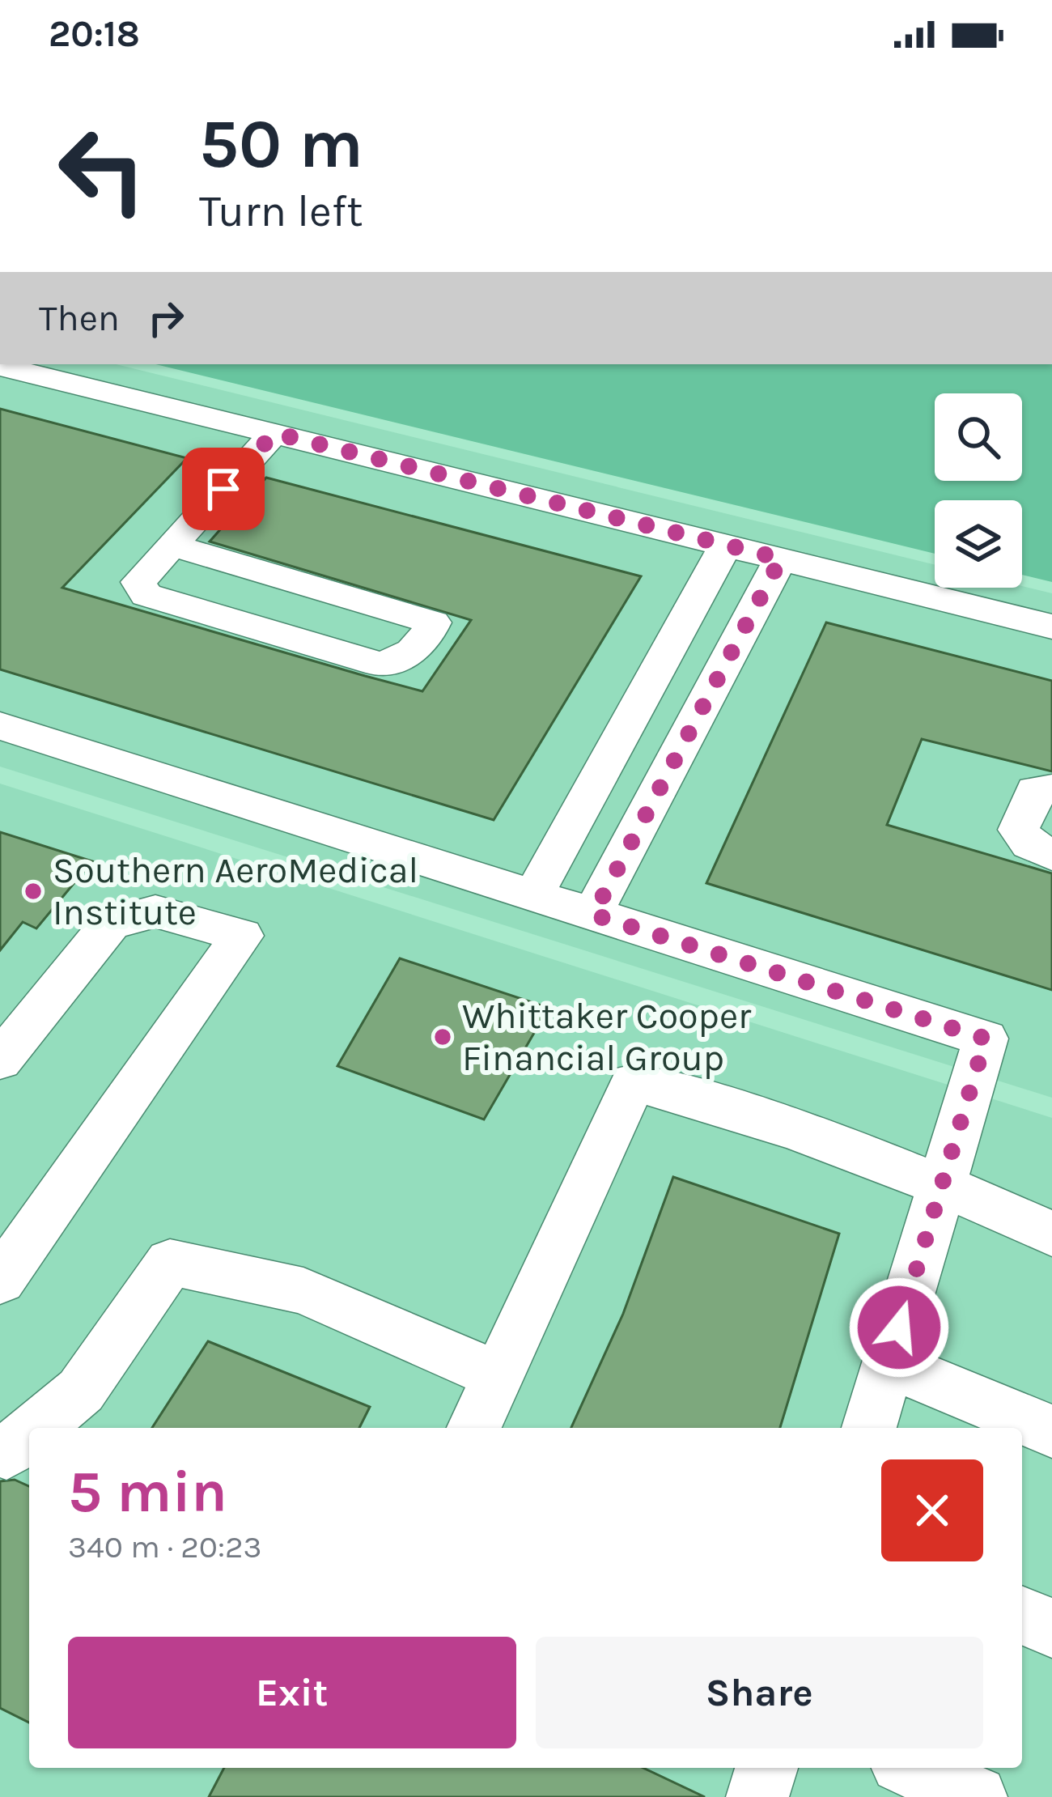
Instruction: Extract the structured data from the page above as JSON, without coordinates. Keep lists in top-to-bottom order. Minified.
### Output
{"places":["Southern AeroMedical Institute","Whittaker Cooper Financial Group"],"page":{"status":"20:18","turn":["50 m","Turn left"],"then":"Then","heading":["5 min","340 m · 20:23"],"buttons":["Exit","Share"]}}
